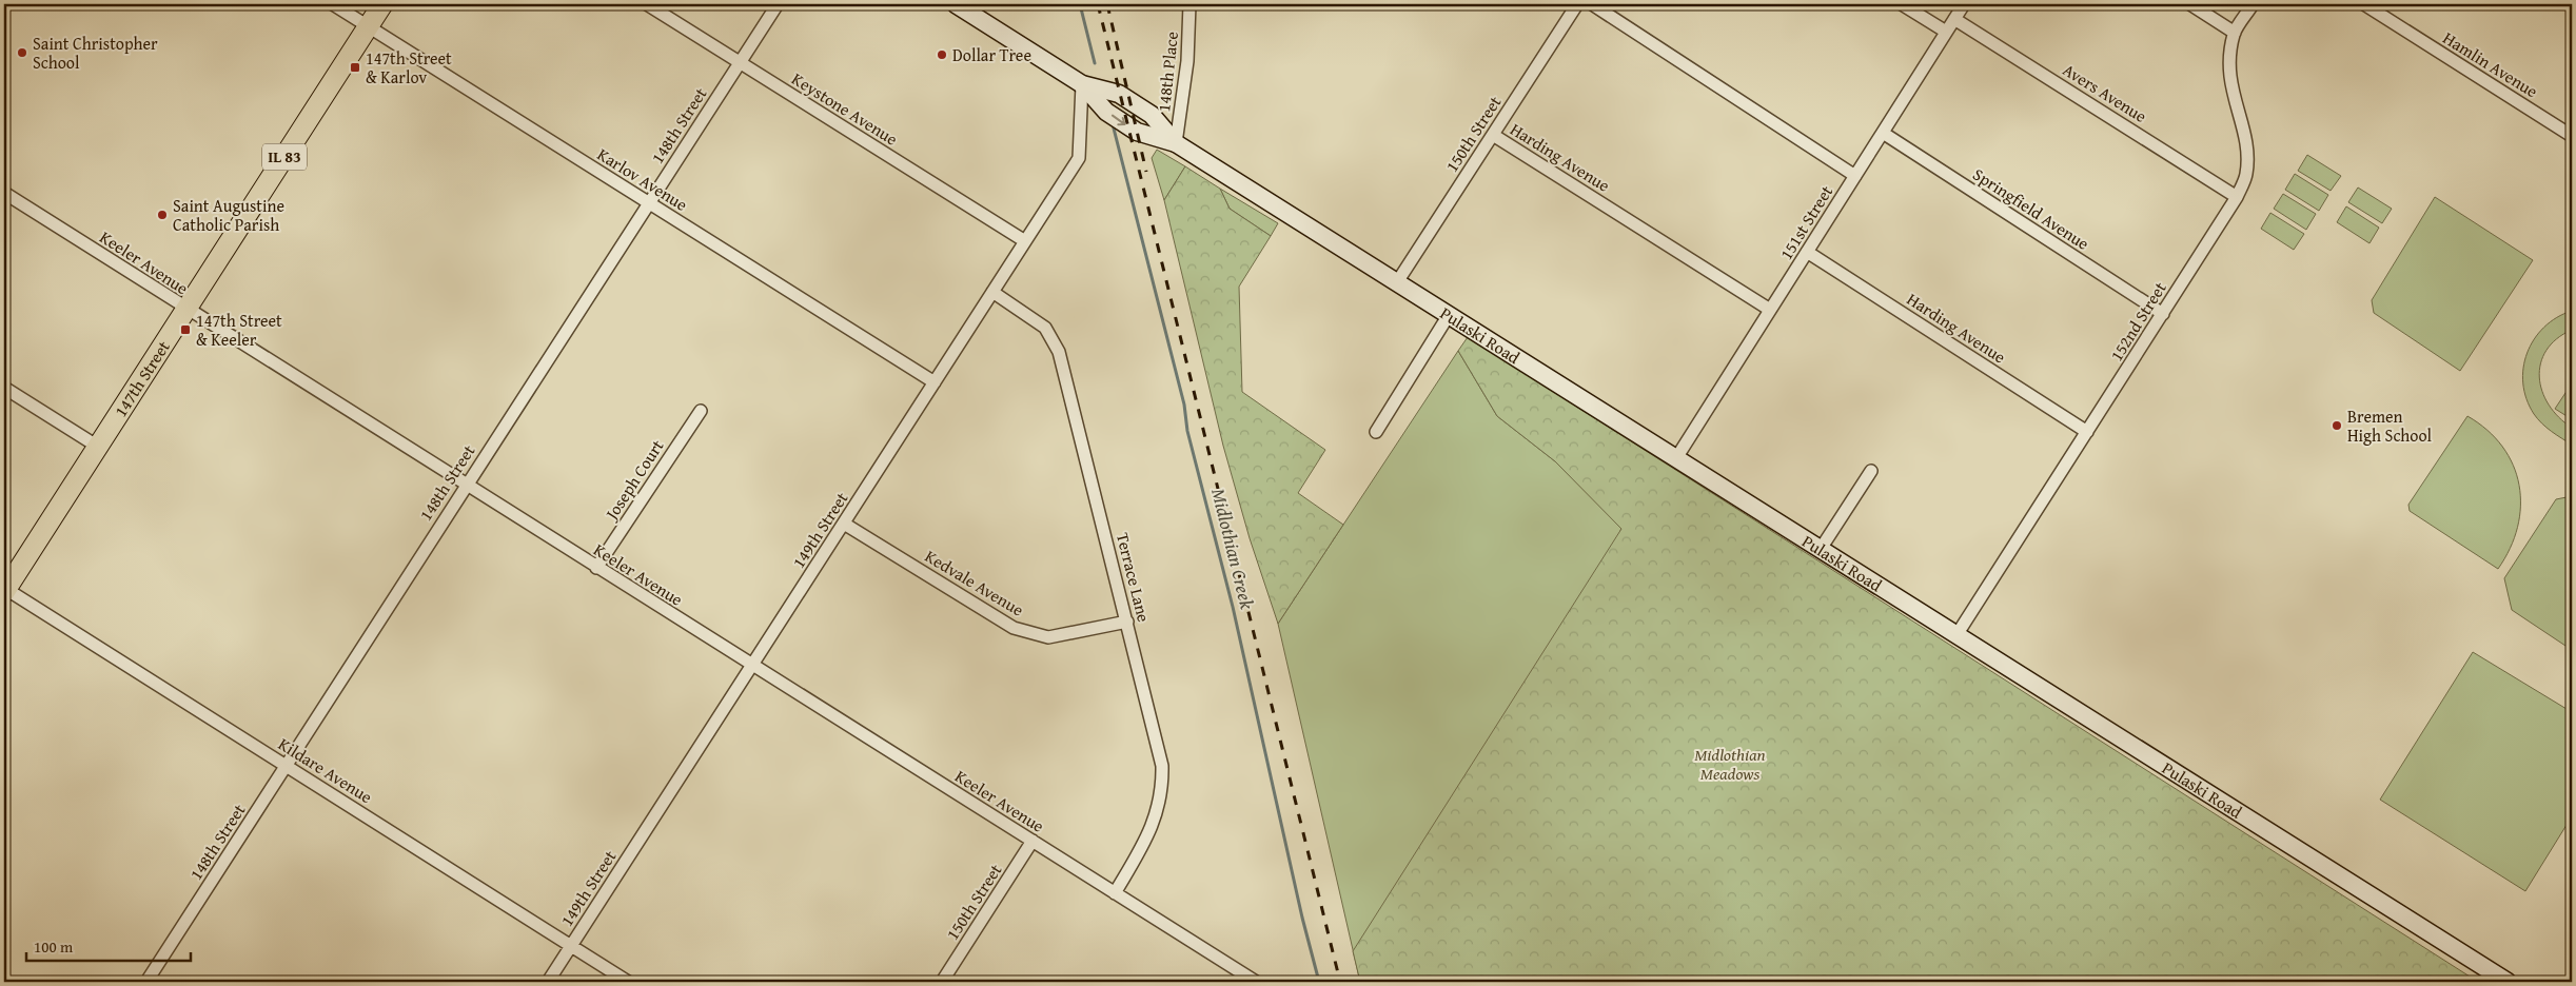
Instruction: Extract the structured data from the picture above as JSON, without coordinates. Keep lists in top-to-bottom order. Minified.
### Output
{"streets":{"main road":["IL 83","Pulaski Road","147th Street"],"street":["Hamlin Avenue","148th Place","Avers Avenue","Keystone Avenue","148th Street","150th Street","Harding Avenue","Karlov Avenue","Springfield Avenue","151st Street","Keeler Avenue","152nd Street","Joseph Court","149th Street","Terrace Lane","Kedvale Avenue","Kildare Avenue"]},"crossings":[["148th Place","Pulaski Road"],["Avers Avenue","151st Street"],["Avers Avenue","152nd Street"],["Keystone Avenue","148th Street"],["Keystone Avenue","149th Street"],["148th Street","Karlov Avenue"],["148th Street","Keeler Avenue"],["148th Street","Kildare Avenue"],["150th Street","Harding Avenue"],["150th Street","Keeler Avenue"],["150th Street","Pulaski Road"],["Harding Avenue","151st Street"],["Harding Avenue","152nd Street"],["Karlov Avenue","147th Street"],["Karlov Avenue","149th Street"],["Springfield Avenue","151st Street"],["Springfield Avenue","152nd Street"],["151st Street","Pulaski Road"],["Keeler Avenue","147th Street"],["Keeler Avenue","Joseph Court"],["Keeler Avenue","149th Street"],["Keeler Avenue","Terrace Lane"],["152nd Street","Pulaski Road"],["Pulaski Road","149th Street"],["147th Street","Kildare Avenue"],["149th Street","Terrace Lane"],["149th Street","Kedvale Avenue"],["149th Street","Kildare Avenue"],["Terrace Lane","Kedvale Avenue"]],"water":["Midlothian Creek"],"parks":["Midlothian Meadows"],"places":{"other":["Saint Christopher School","Dollar Tree","Saint Augustine Catholic Parish","Bremen High School"],"transit":["147th Street & Karlov","147th Street & Keeler"]},"scale_bar":"100 m"}
